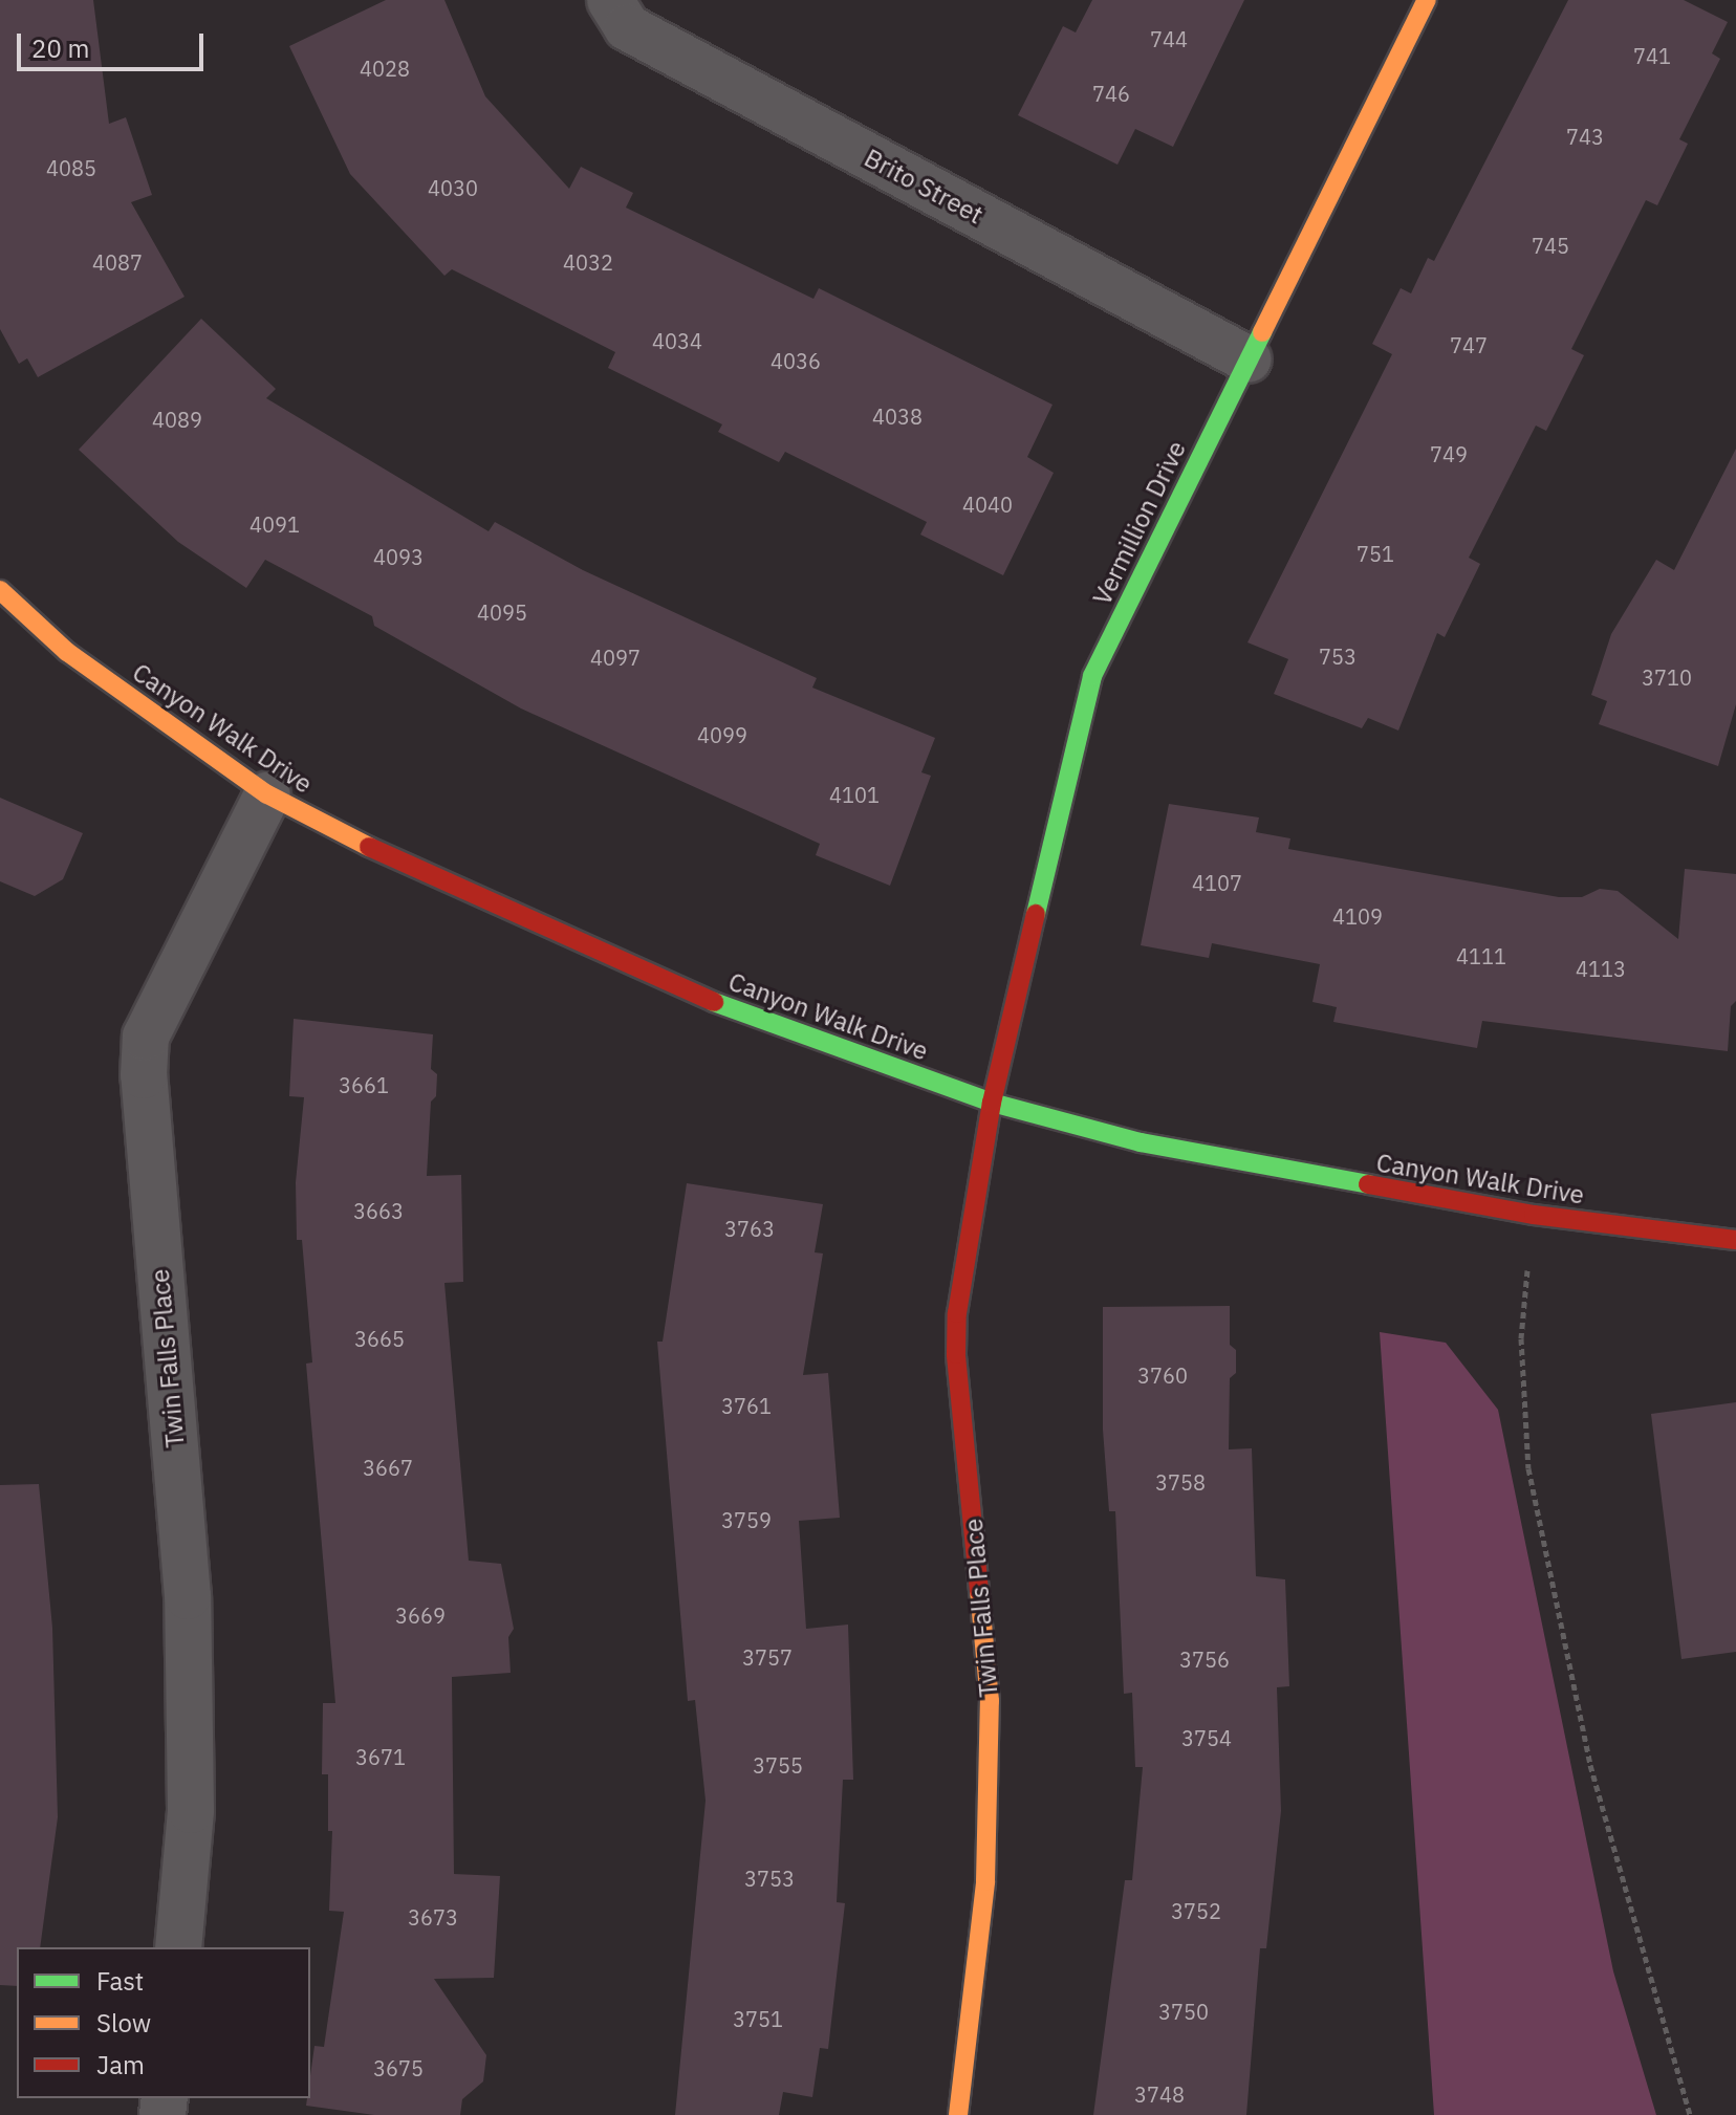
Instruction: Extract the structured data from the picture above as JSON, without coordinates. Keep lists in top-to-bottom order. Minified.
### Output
{"streets":{"street":["Brito Street","Vermillion Drive","Canyon Walk Drive","Twin Falls Place"]},"crossings":[["Brito Street","Vermillion Drive"],["Vermillion Drive","Canyon Walk Drive"],["Vermillion Drive","Twin Falls Place"],["Canyon Walk Drive","Twin Falls Place"]],"house_numbers":["744","741","4028","746","743","4085","4030","745","4087","4032","4034","747","4036","4038","4089","749","4040","4091","751","4093","4095","753","4097","3710","4099","4101","4107","4109","4111","4113","3661","3663","3763","3665","3760","3761","3667","3758","3759","3669","3757","3756","3754","3671","3755","3753","3752","3673","3750","3751","3675","3748"],"legend":["Fast","Slow","Jam"],"scale_bar":"20 m"}
